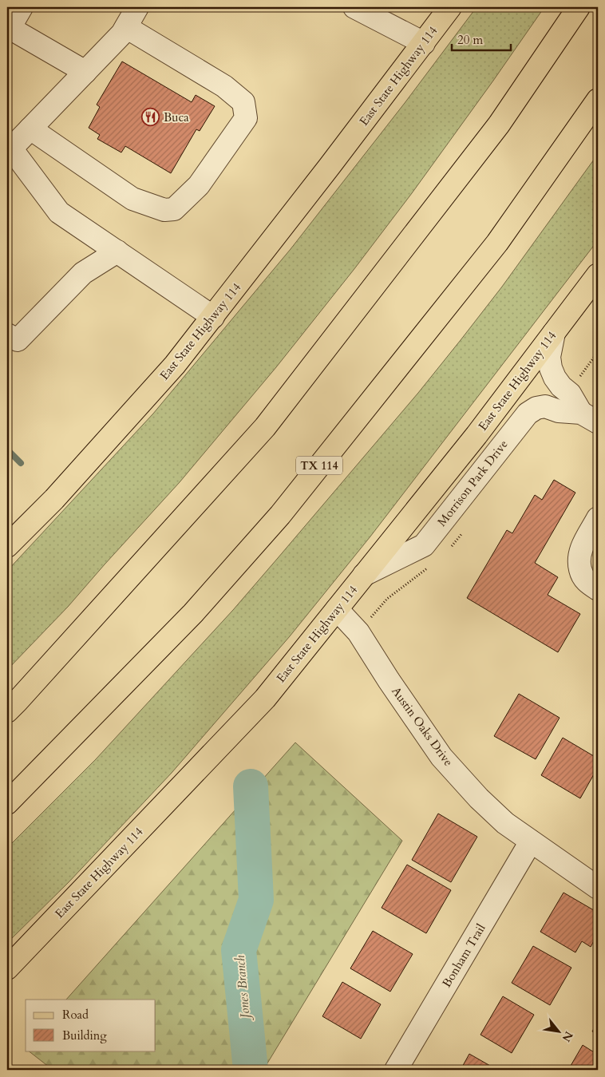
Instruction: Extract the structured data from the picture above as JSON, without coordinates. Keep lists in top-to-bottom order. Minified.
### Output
{"streets":{"main road":["East State Highway 114","TX 114"],"street":["Morrison Park Drive","Austin Oaks Drive","Bonham Trail"]},"crossings":[["East State Highway 114","Morrison Park Drive"],["East State Highway 114","Austin Oaks Drive"],["Austin Oaks Drive","Bonham Trail"]],"water":["Jones Branch"],"places":{"restaurant":["Buca"]},"legend":["Road","Building"],"scale_bar":"20 m","north":"bottom right"}
